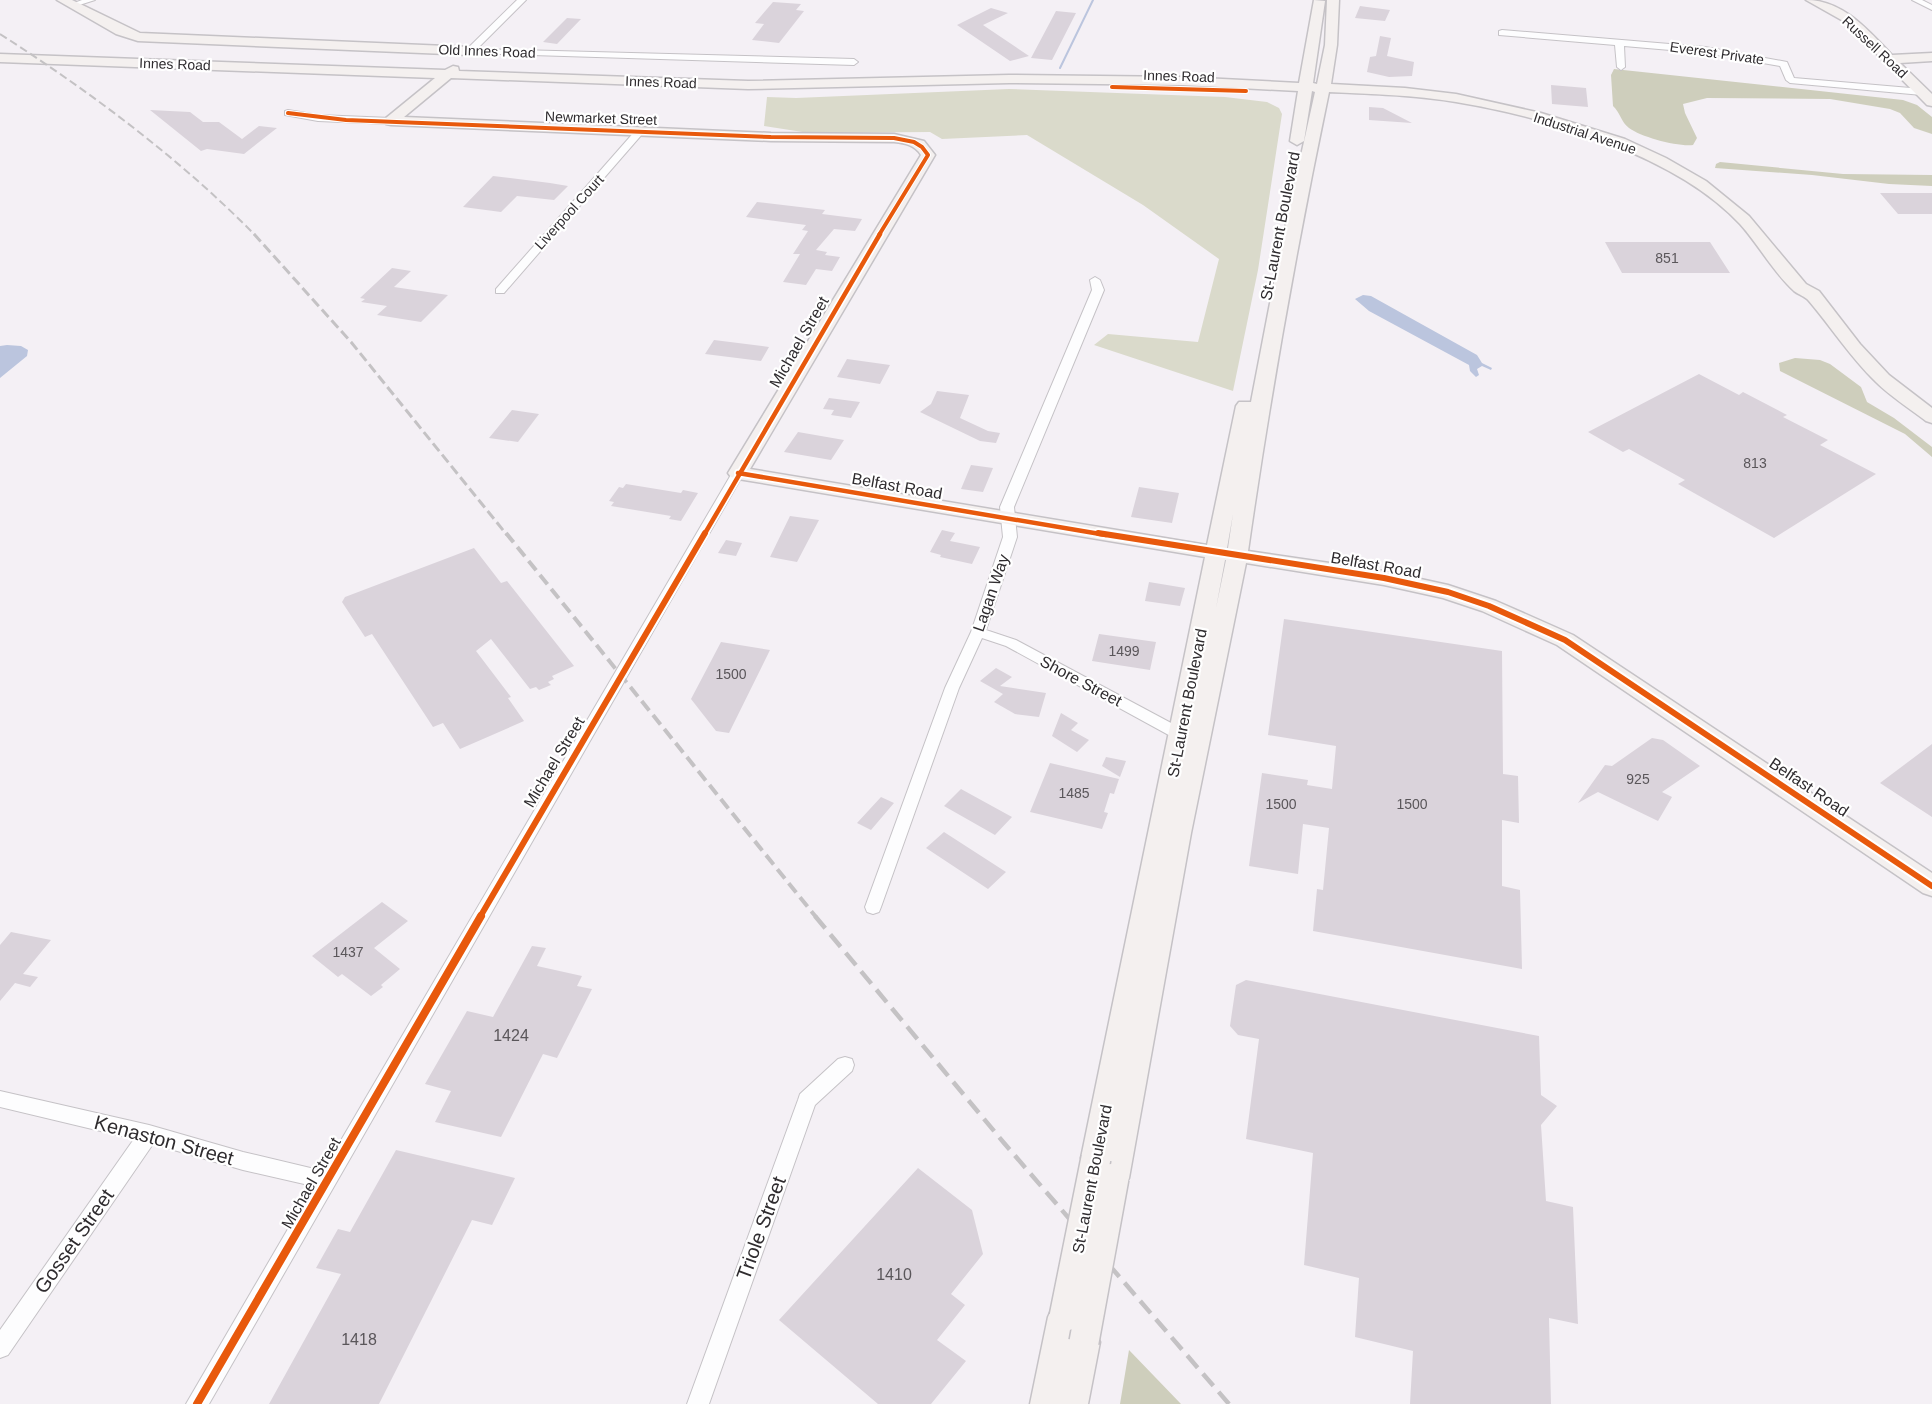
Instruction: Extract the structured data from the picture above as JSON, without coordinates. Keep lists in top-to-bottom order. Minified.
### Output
{"streets":{"main road":["Russell Road","Old Innes Road","Innes Road","Newmarket Street","Industrial Avenue","St-Laurent Boulevard","Michael Street","Belfast Road"],"street":["Everest Private","Liverpool Court","Lagan Way","Shore Street","Kenaston Street","Triole Street","Gosset Street"]},"crossings":[["Russell Road","Everest Private"],["Old Innes Road","Innes Road"],["Innes Road","Industrial Avenue"],["Innes Road","St-Laurent Boulevard"],["Newmarket Street","Liverpool Court"],["Newmarket Street","Michael Street"],["Industrial Avenue","St-Laurent Boulevard"],["St-Laurent Boulevard","Belfast Road"],["St-Laurent Boulevard","Shore Street"],["Michael Street","Belfast Road"],["Michael Street","Kenaston Street"],["Belfast Road","Lagan Way"],["Lagan Way","Shore Street"],["Kenaston Street","Gosset Street"]],"house_numbers":["851","813","1499","1500","925","1485","1500","1500","1437","1424","1410","1418"]}
